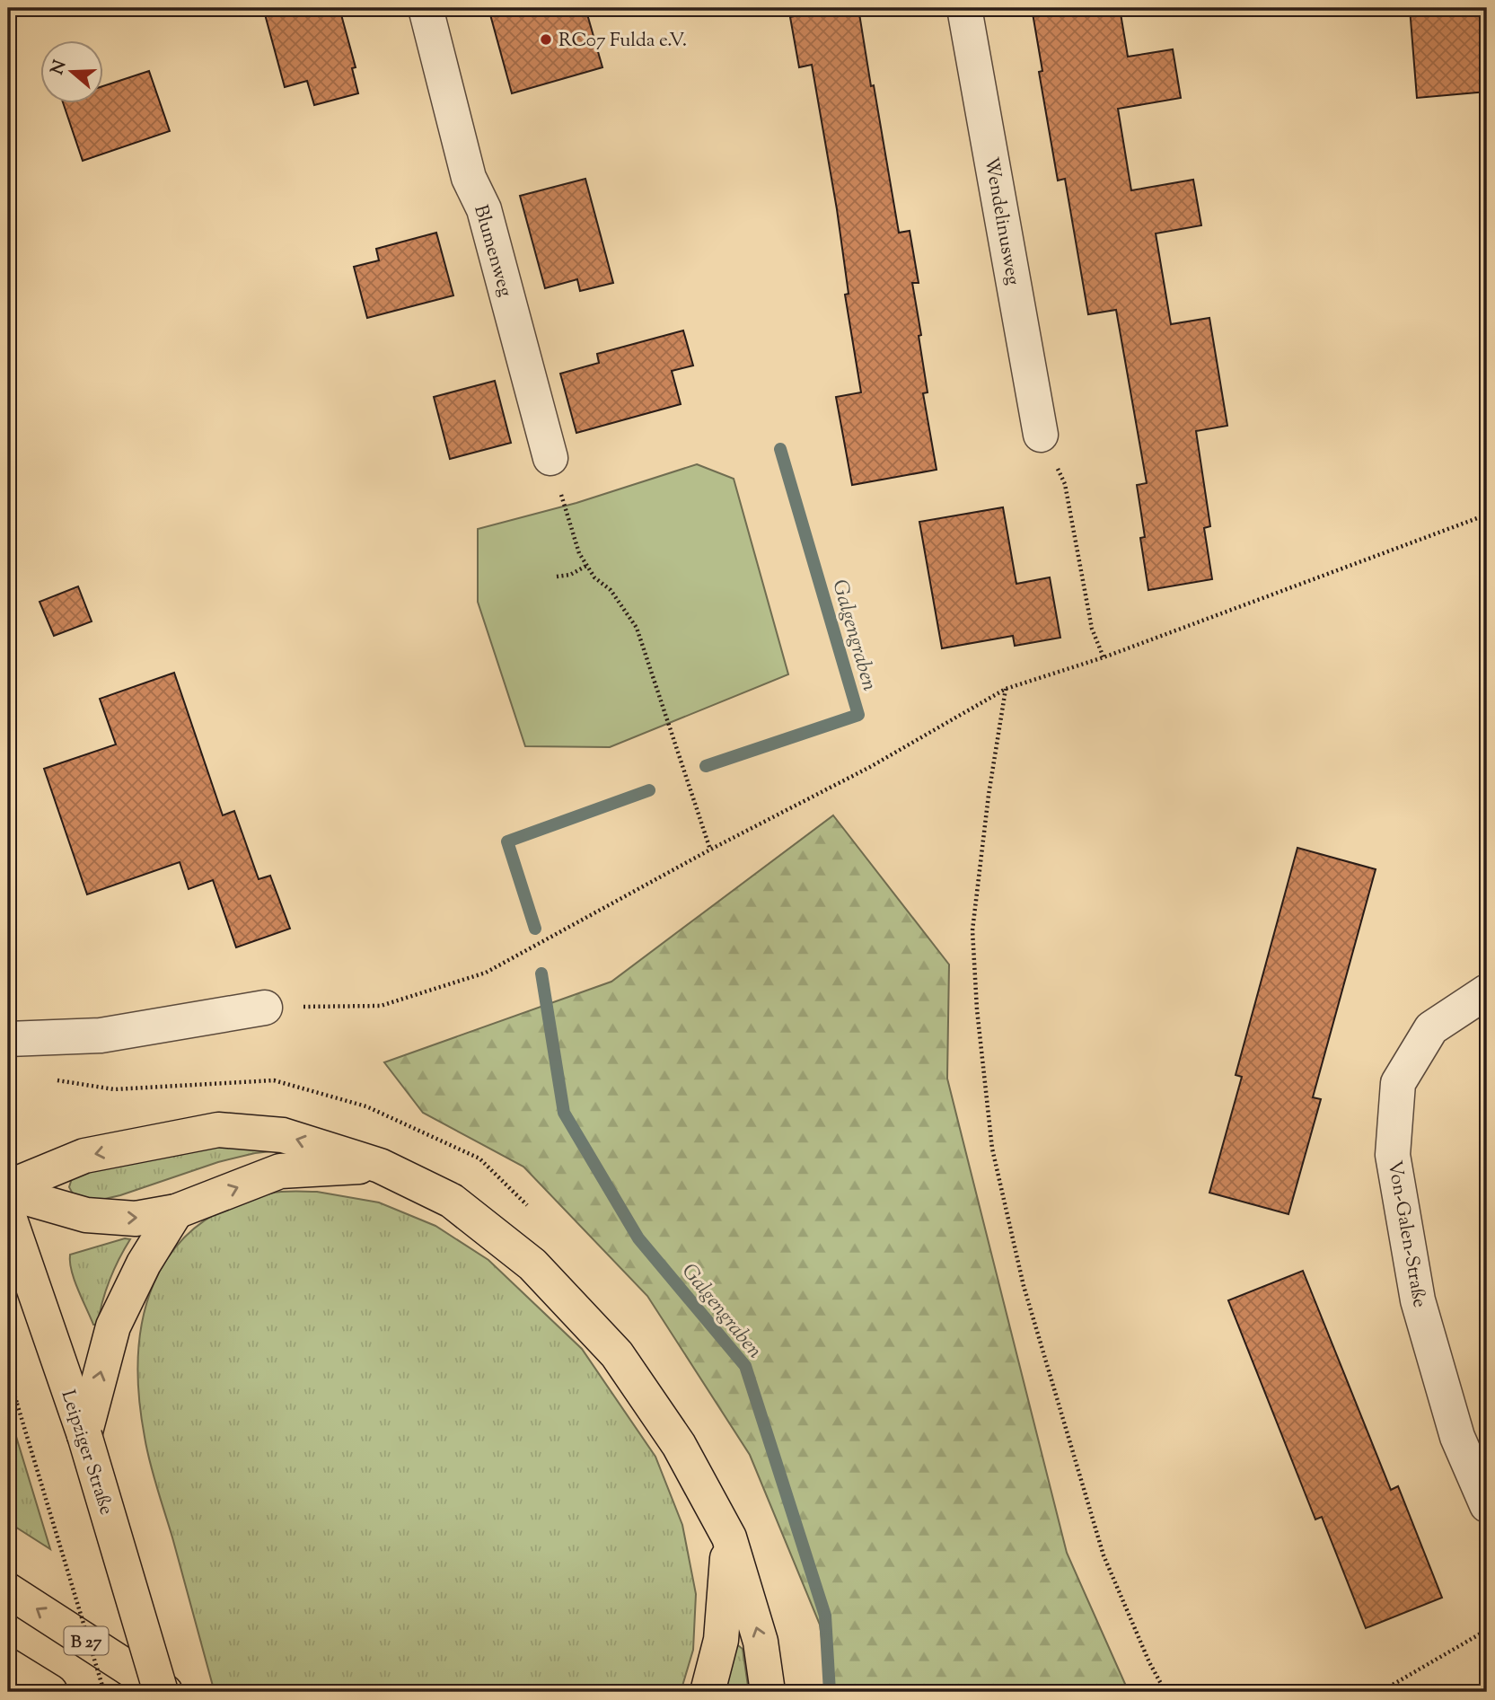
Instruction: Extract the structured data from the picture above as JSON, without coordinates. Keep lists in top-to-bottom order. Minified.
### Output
{"streets":{"main road":["Leipziger Straße","B 27"],"street":["Wendelinusweg","Blumenweg","Von-Galen-Straße"]},"crossings":[["Leipziger Straße","B 27"]],"water":["Galgengraben"],"places":["RC07 Fulda e.V."],"north":"left"}
